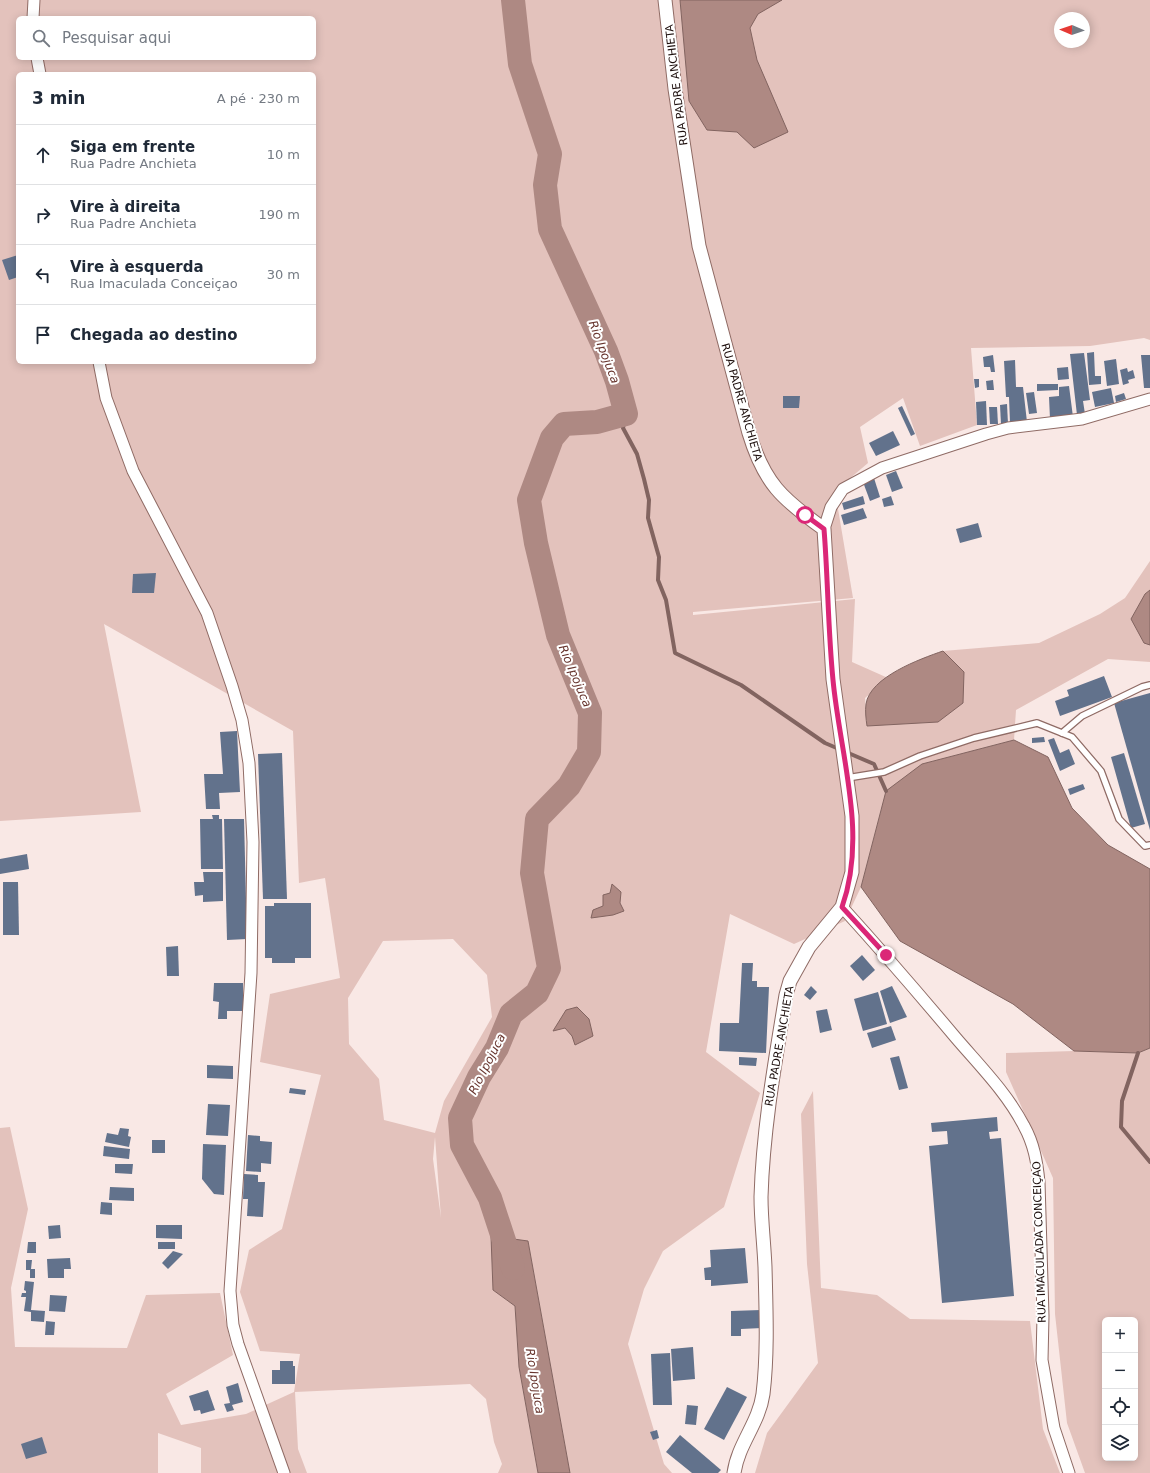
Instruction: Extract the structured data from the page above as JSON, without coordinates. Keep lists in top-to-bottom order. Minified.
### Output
{"streets":{"street":["RUA PADRE ANCHIETA","RUA IMACULADA CONCEIÇAO"]},"crossings":[["RUA PADRE ANCHIETA","RUA IMACULADA CONCEIÇAO"]],"water":["Rio Ipojuca"],"north":"left","page":{"search":"Pesquisar aqui","heading":["3 min","A pé · 230 m"],"list":[["Siga em frente","Rua Padre Anchieta","10 m"],["Vire à direita","Rua Padre Anchieta","190 m"],["Vire à esquerda","Rua Imaculada Conceiçao","30 m"],"Chegada ao destino"],"map_buttons":["+","−"]}}
